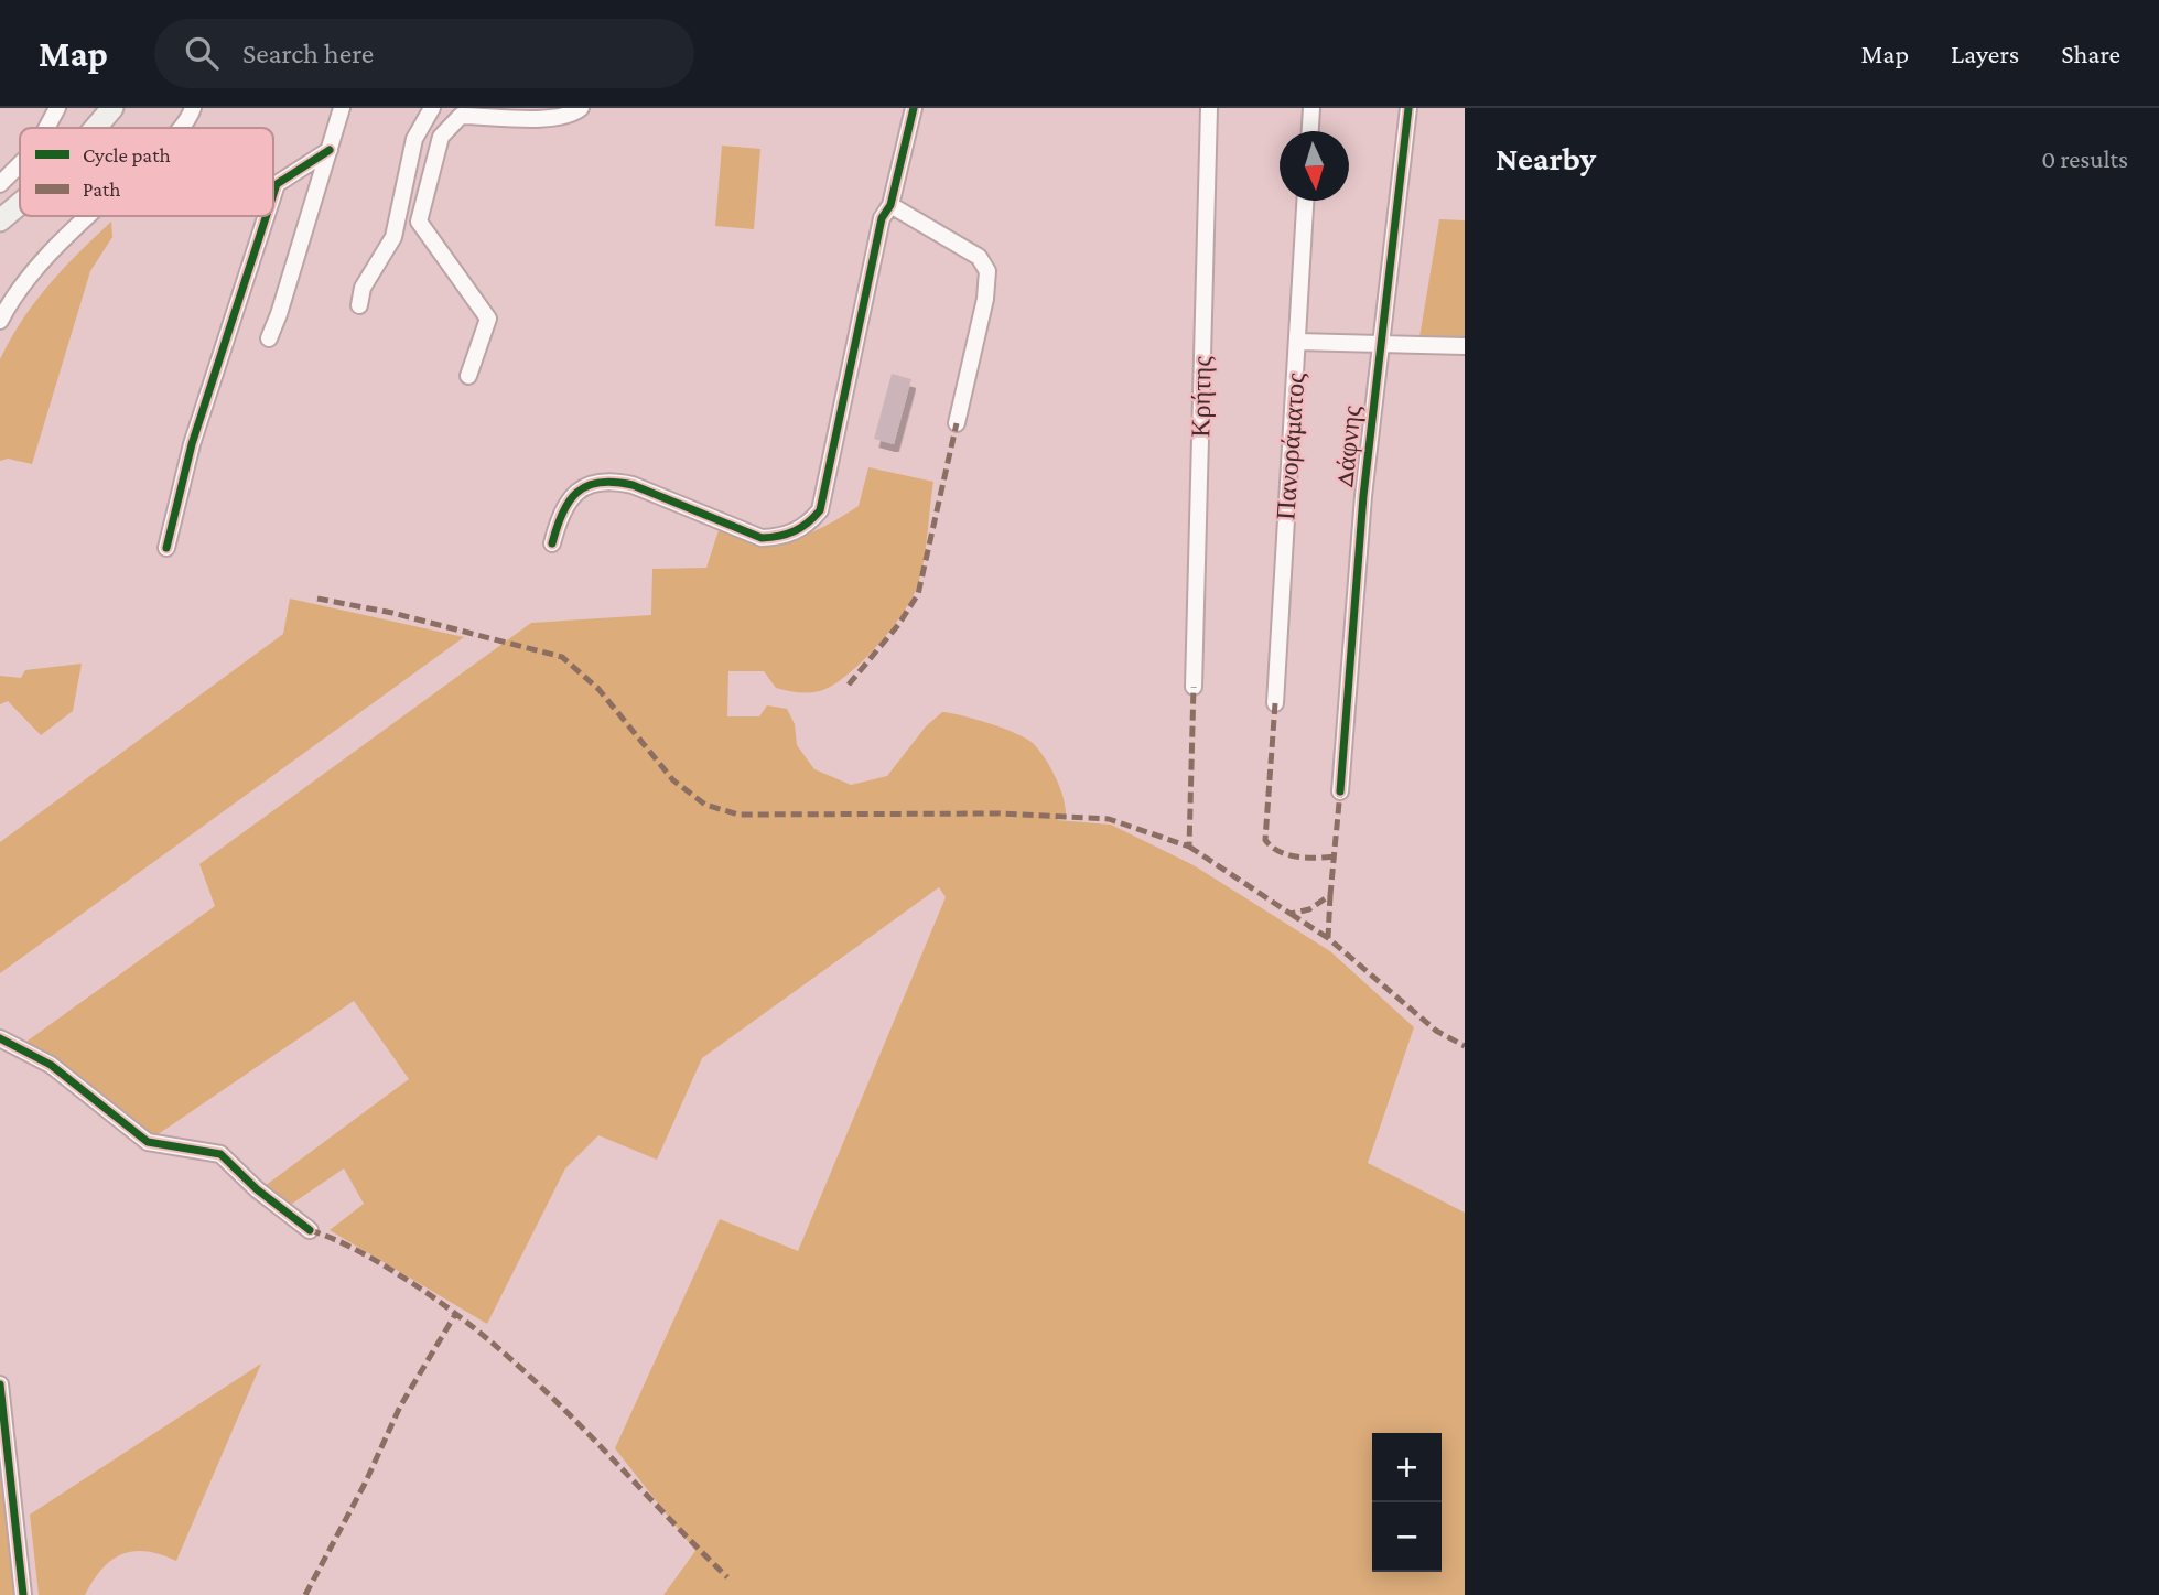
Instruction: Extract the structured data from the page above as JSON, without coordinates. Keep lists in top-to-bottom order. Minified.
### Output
{"streets":{"street":["Κρήτης","Πανοράματος","Δάφνης"]},"legend":["Cycle path","Path"],"north":"bottom","page":{"header":"Map","search":"Search here","nav":["Map","Layers","Share"],"heading":["Nearby","0 results"],"map_buttons":["+","−"]}}
